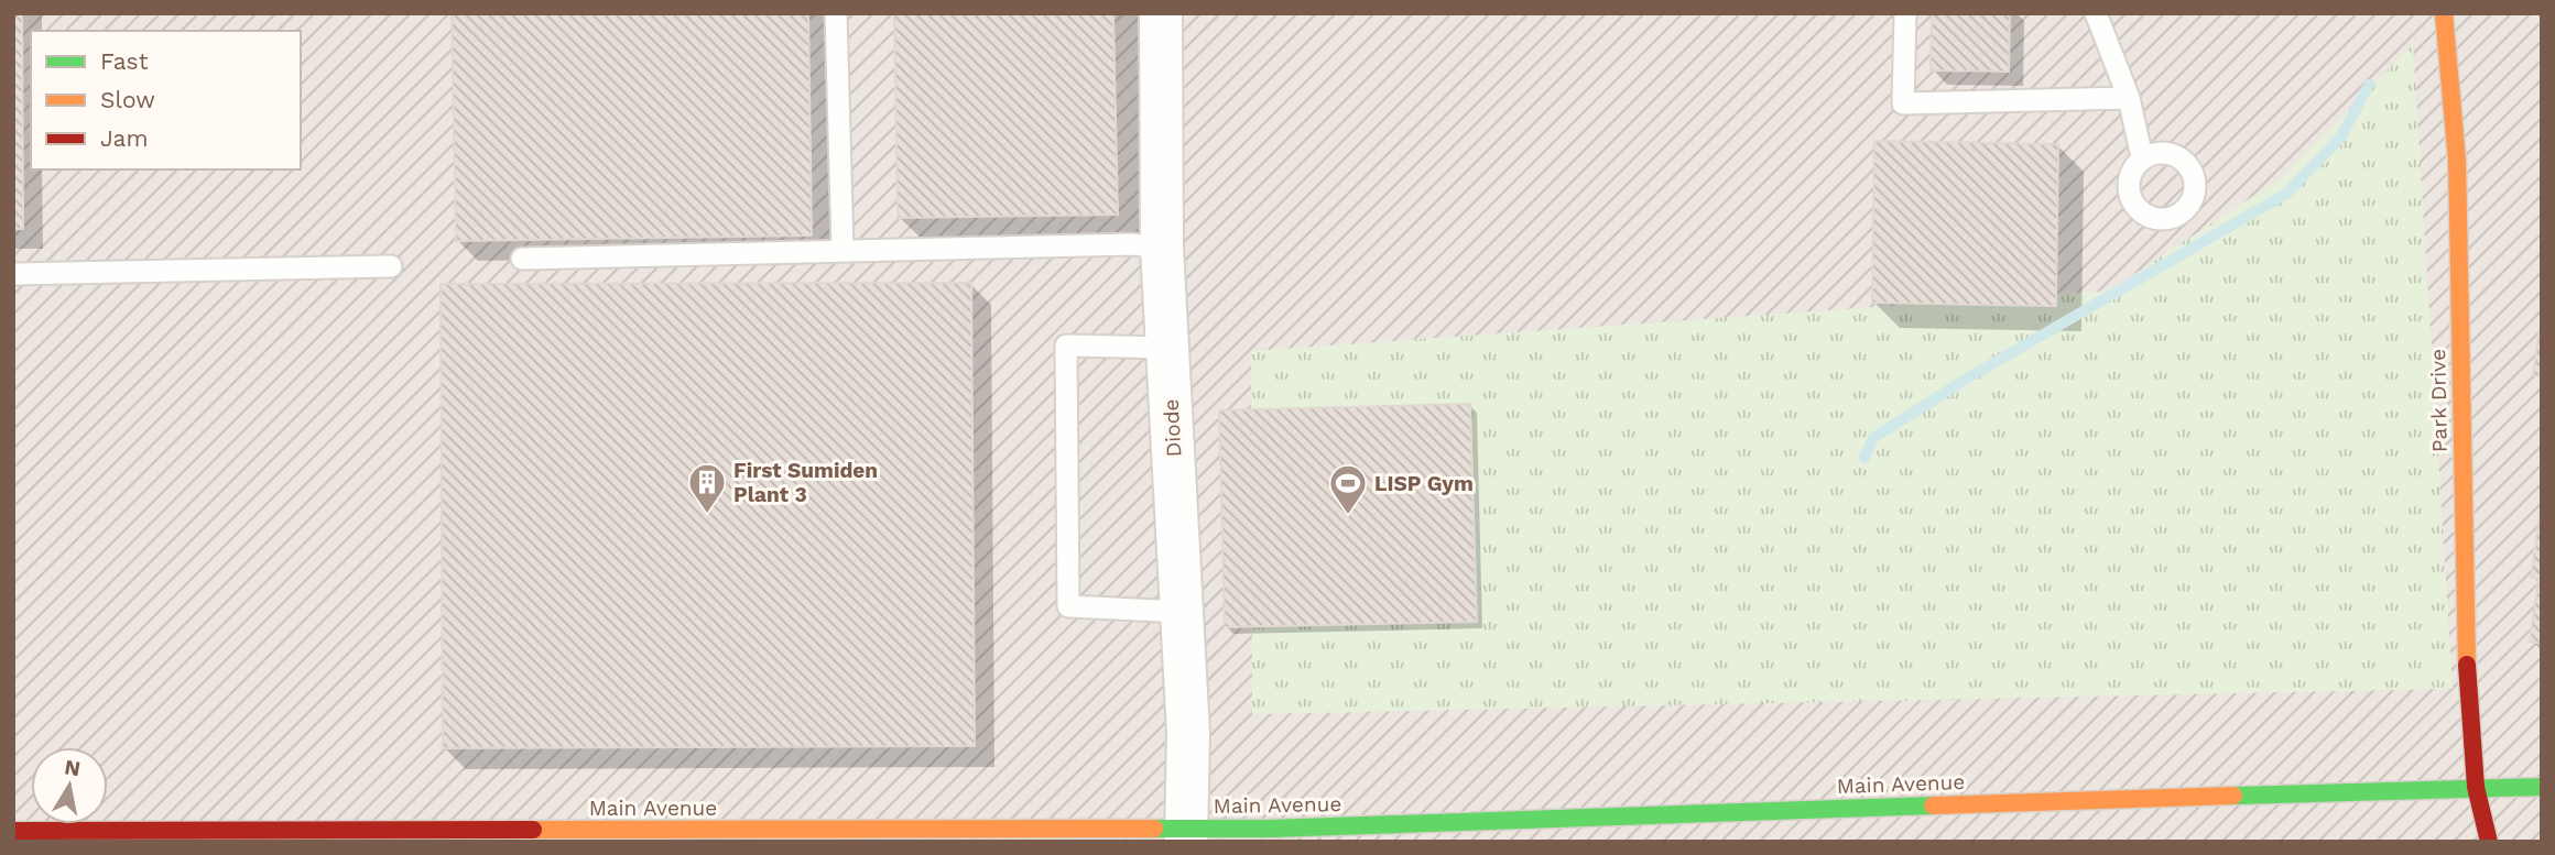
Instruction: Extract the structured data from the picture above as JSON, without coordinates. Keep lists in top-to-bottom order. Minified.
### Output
{"streets":{"street":["Park Drive","Diode","Main Avenue"]},"crossings":[["Park Drive","Main Avenue"],["Diode","Main Avenue"]],"places":{"building":["First Sumiden Plant 3"],"sports":["LISP Gym"]},"legend":["Fast","Slow","Jam"],"north":"top"}
